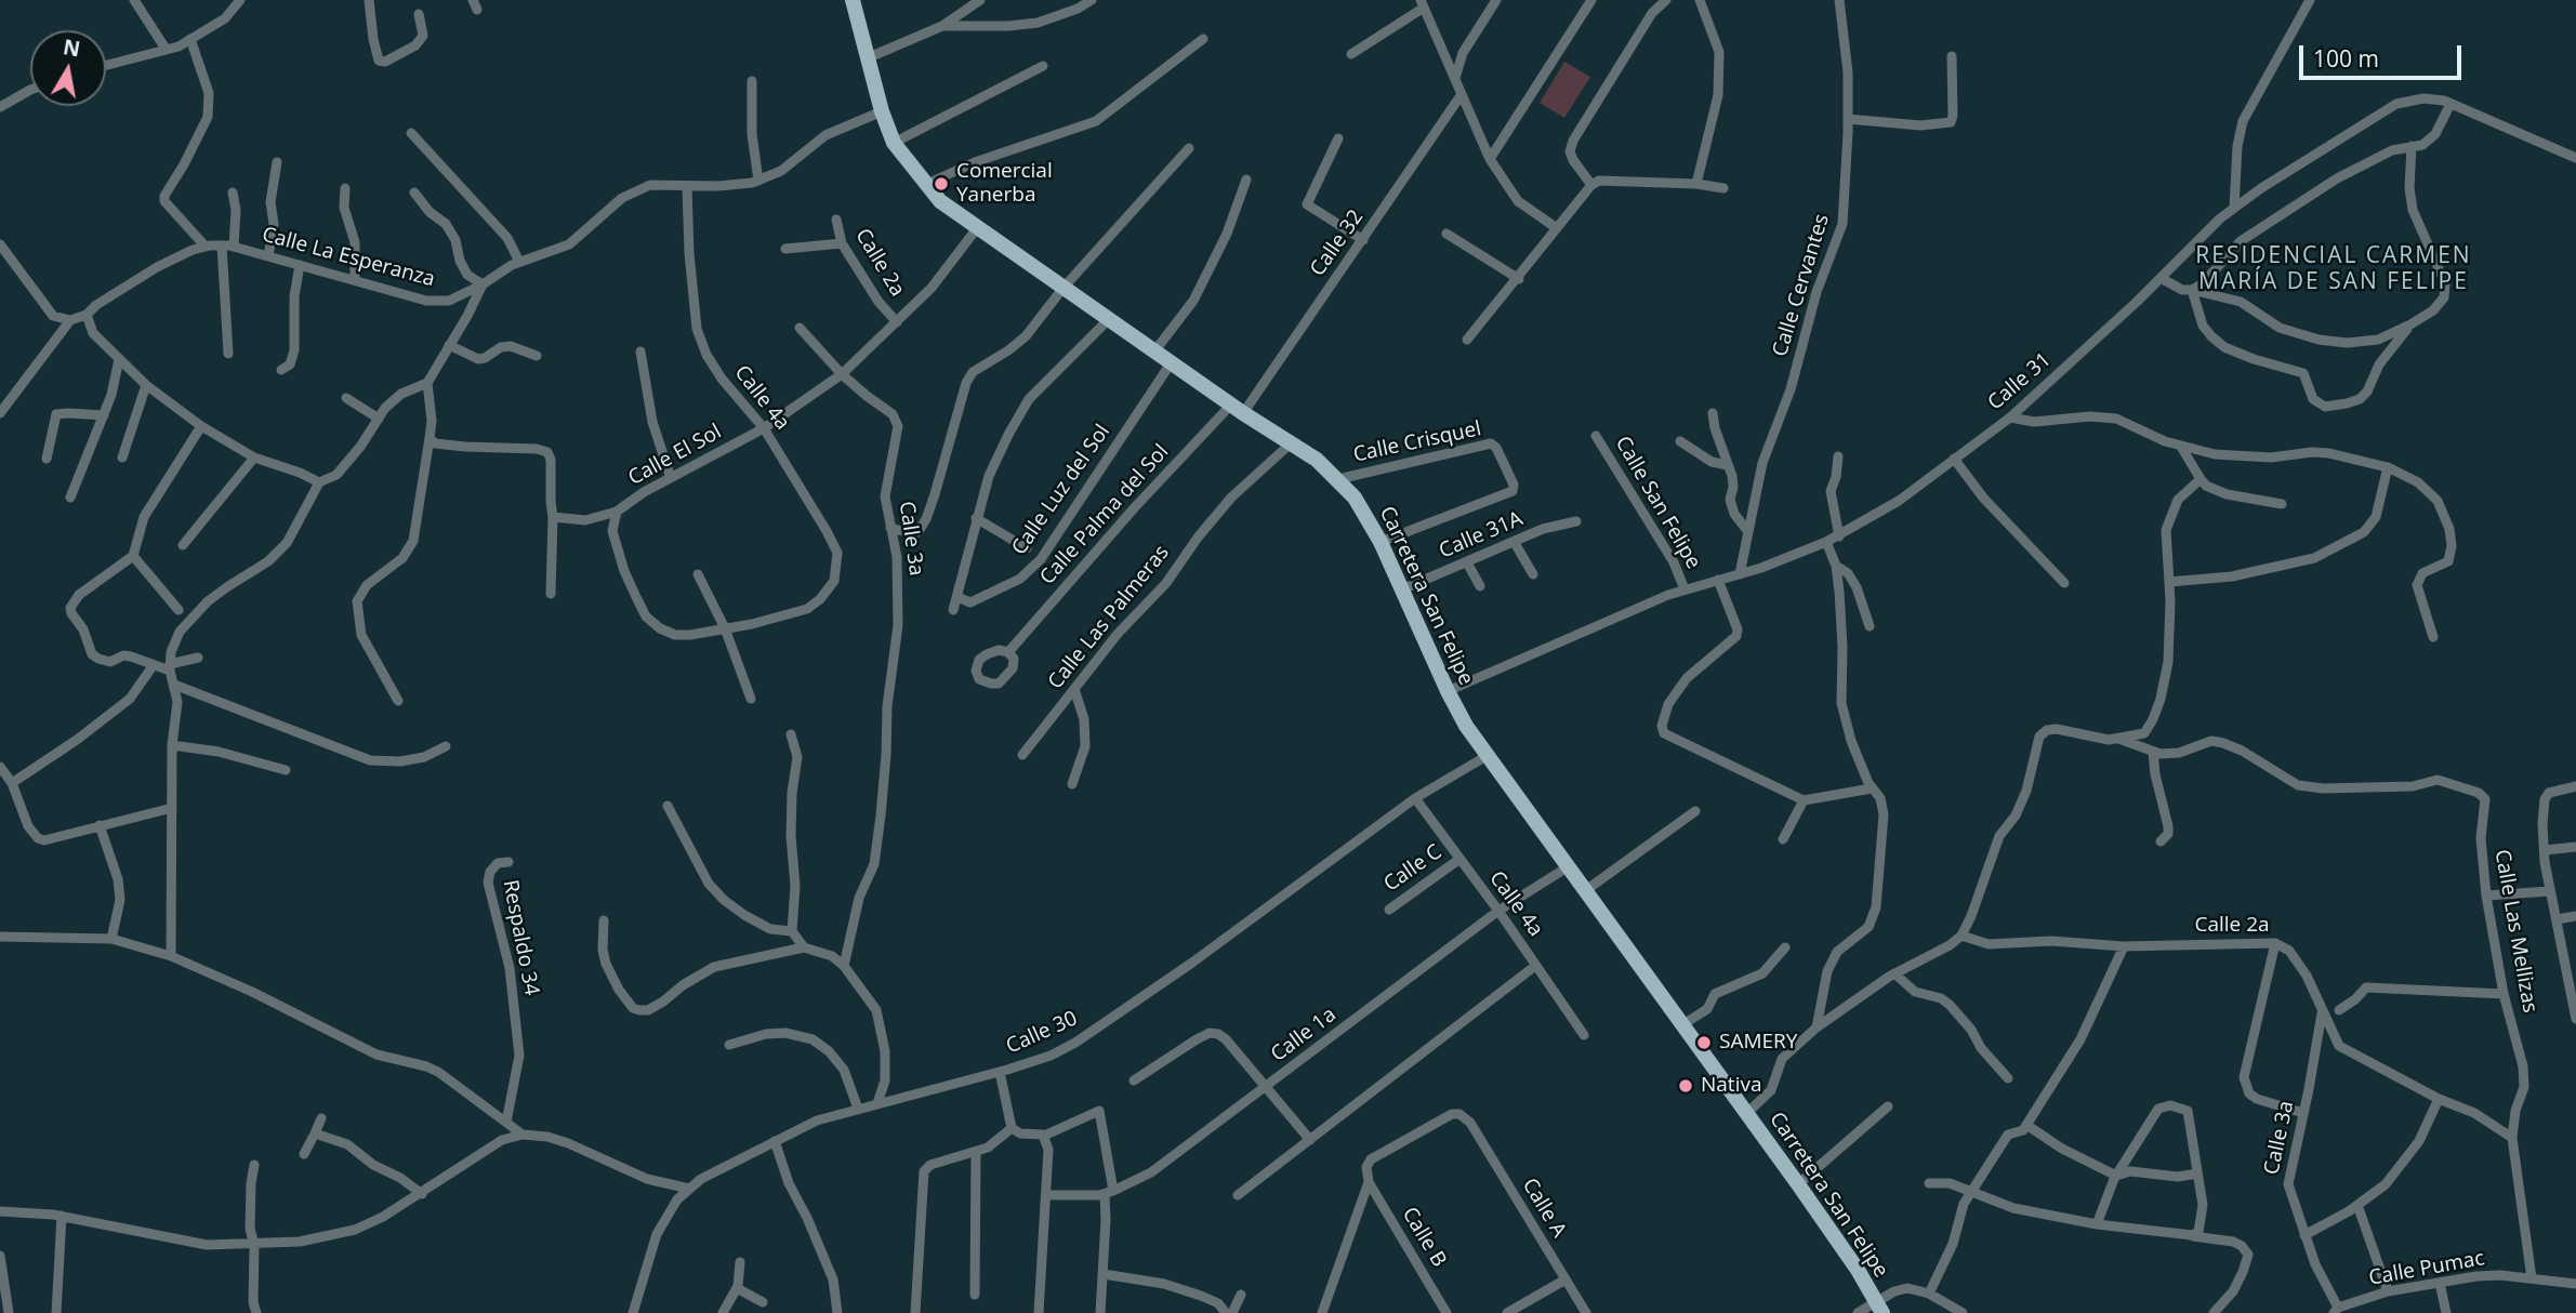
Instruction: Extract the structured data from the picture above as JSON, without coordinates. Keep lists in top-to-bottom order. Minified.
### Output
{"streets":{"main road":["Carretera San Felipe"],"street":["Calle 32","Calle La Esperanza","Calle 2a","Calle Cervantes","Calle 31","Calle 4a","Calle Crisquel","Calle El Sol","Calle Luz del Sol","Calle San Felipe","Calle Palma del Sol","Calle 31A","Calle 3a","Calle Las Palmeras","Calle C","Calle Las Mellizas","Respaldo 34","Calle 30","Calle 1a","Calle A","Calle B","Calle Pumac"]},"crossings":[["Calle 32","Calle Palma del Sol"],["Calle 32","Carretera San Felipe"],["Calle La Esperanza","Calle 4a"],["Calle La Esperanza","Carretera San Felipe"],["Calle 2a","Calle El Sol"],["Calle 2a","Calle 3a"],["Calle 2a","Calle Las Mellizas"],["Calle Cervantes","Calle 31"],["Calle 31","Calle San Felipe"],["Calle 31","Carretera San Felipe"],["Calle 4a","Calle El Sol"],["Calle 4a","Calle C"],["Calle 4a","Calle 30"],["Calle 4a","Calle 1a"],["Calle Crisquel","Carretera San Felipe"],["Calle El Sol","Calle 3a"],["Calle El Sol","Carretera San Felipe"],["Calle Luz del Sol","Carretera San Felipe"],["Calle Palma del Sol","Carretera San Felipe"],["Calle 31A","Carretera San Felipe"],["Calle 3a","Calle Pumac"],["Carretera San Felipe","Calle Las Palmeras"],["Carretera San Felipe","Calle 30"],["Carretera San Felipe","Calle 1a"],["Calle Las Mellizas","Calle Pumac"],["Calle A","Calle B"]],"districts":["RESIDENCIAL CARMEN MARÍA DE SAN FELIPE"],"places":["Comercial Yanerba","SAMERY","Nativa"],"scale_bar":"100 m","north":"top"}
